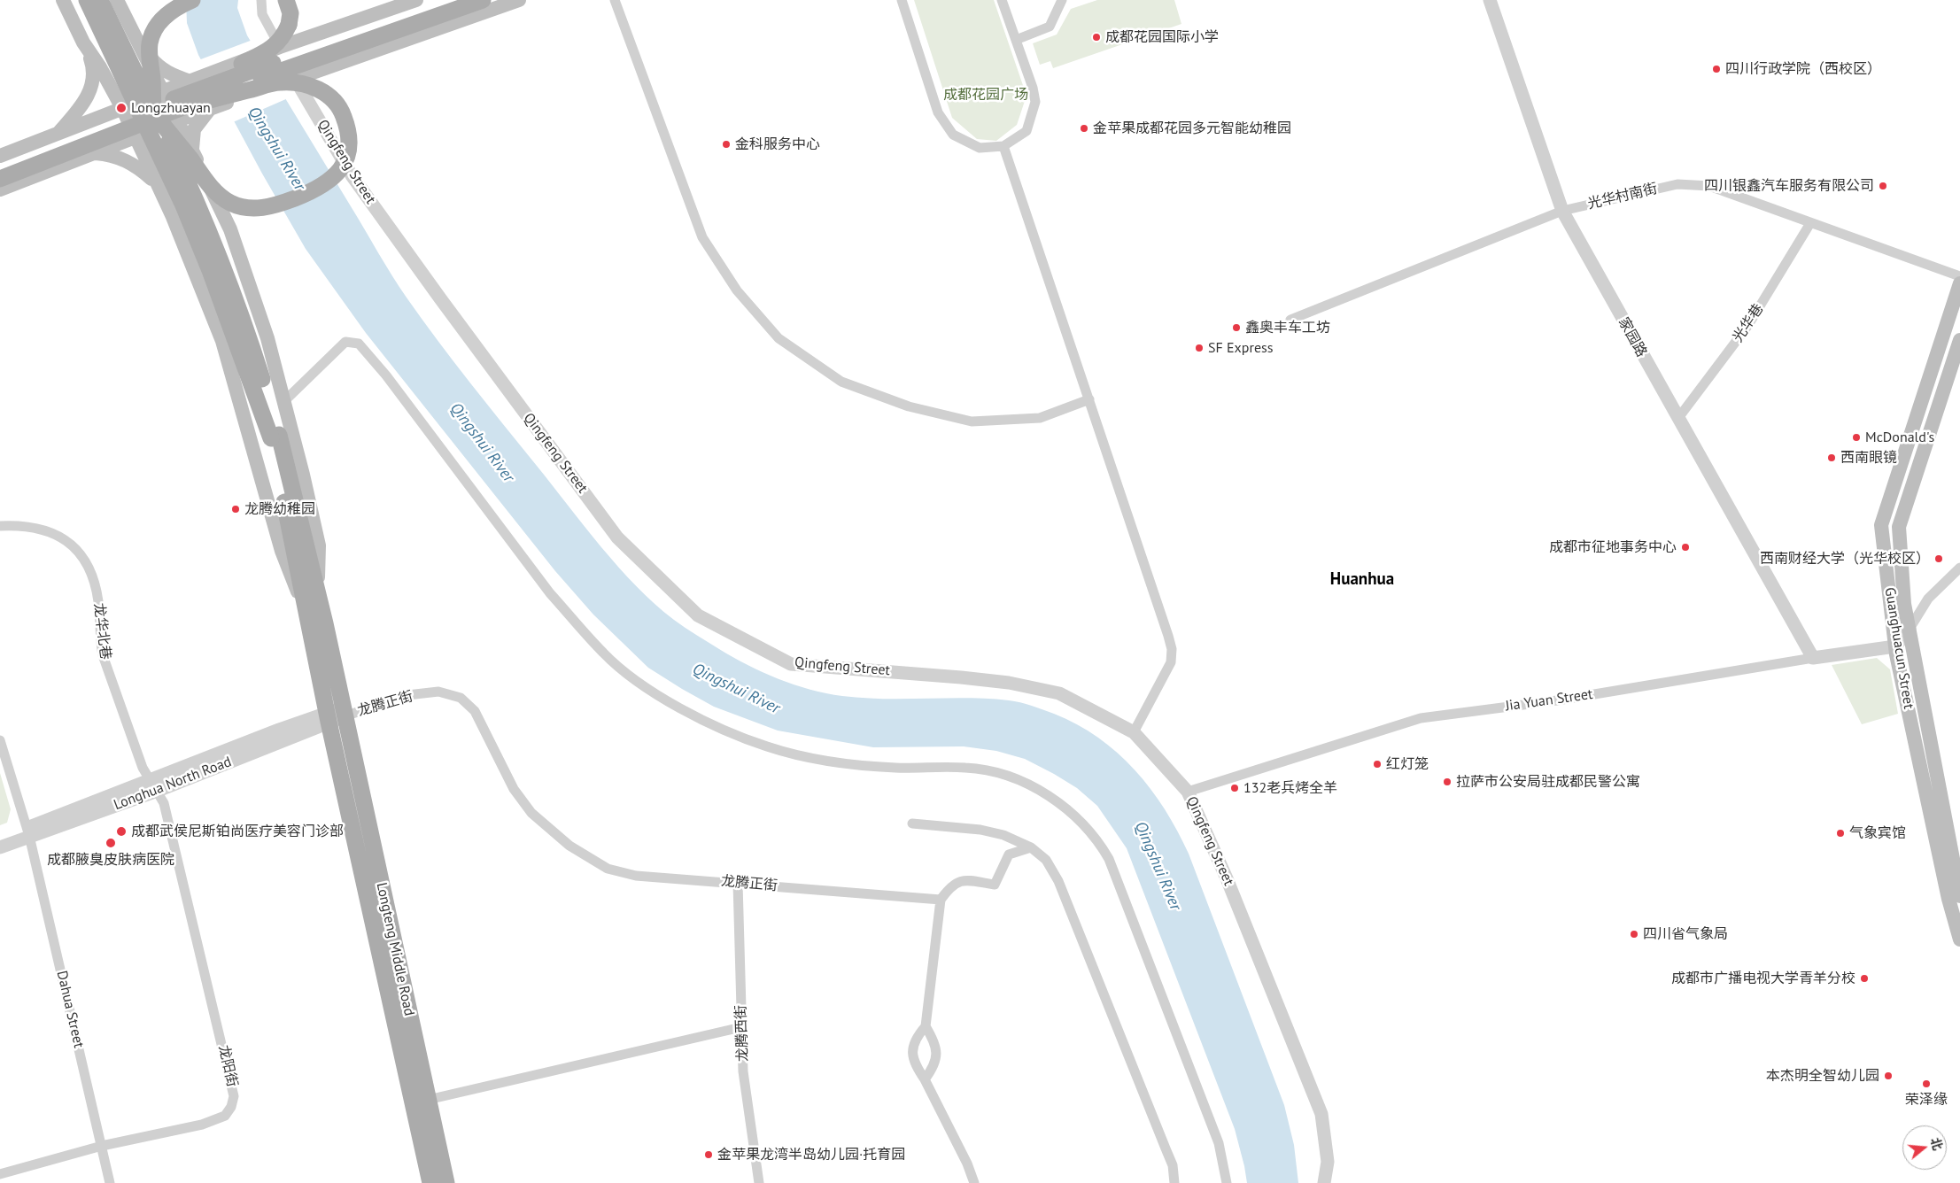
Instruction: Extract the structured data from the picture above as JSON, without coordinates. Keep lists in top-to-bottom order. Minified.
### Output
{"streets":{"main road":["Guanghuacun Street","Longteng Middle Road"],"street":["Qingfeng Street","光华村南街","光华巷","家园路","龙华北巷","Jia Yuan Street","龙腾正街","Longhua North Road","Dahua Street","龙腾西街","龙阳街"]},"crossings":[["Qingfeng Street","Jia Yuan Street"],["光华村南街","光华巷"],["光华村南街","家园路"],["光华巷","家园路"],["家园路","Jia Yuan Street"],["龙华北巷","Longhua North Road"],["龙华北巷","龙阳街"],["Guanghuacun Street","Jia Yuan Street"],["龙腾正街","Longhua North Road"],["龙腾正街","Longteng Middle Road"],["龙腾正街","龙腾西街"],["Longhua North Road","Longteng Middle Road"],["Longhua North Road","Dahua Street"],["Longhua North Road","龙阳街"],["Dahua Street","龙阳街"]],"districts":["Huanhua"],"water":["Qingshui River"],"parks":["成都花园广场"],"places":["成都花园国际小学","四川行政学院（西校区）","Longzhuayan","金苹果成都花园多元智能幼稚园","金科服务中心","四川银鑫汽车服务有限公司","鑫奥丰车工坊","SF Express","McDonald's","西南眼镜","龙腾幼稚园","成都市征地事务中心","西南财经大学（光华校区）","红灯笼","拉萨市公安局驻成都民警公寓","132老兵烤全羊","成都武侯尼斯铂尚医疗美容门诊部","气象宾馆","成都腋臭皮肤病医院","四川省气象局","成都市广播电视大学青羊分校","本杰明全智幼儿园","荣泽缘","金苹果龙湾半岛幼儿园·托育园"],"north":"right"}
